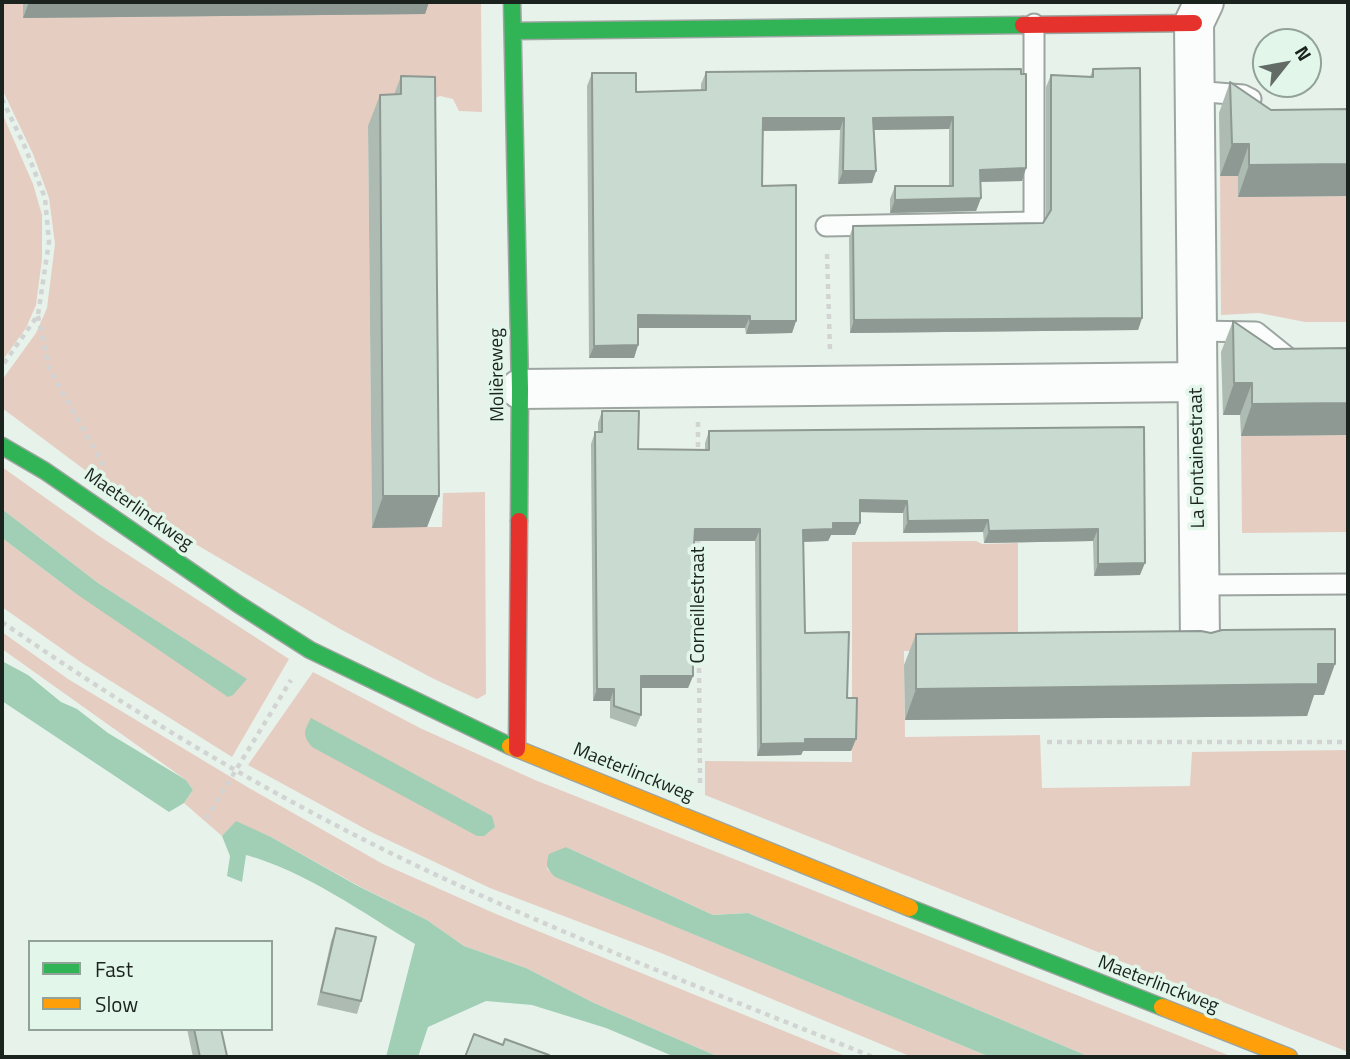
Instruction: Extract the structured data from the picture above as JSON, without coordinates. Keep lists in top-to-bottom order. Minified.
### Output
{"streets":{"street":["Molièreweg","La Fontainestraat","Maeterlinckweg"],"path":["Corneillestraat"]},"crossings":[["Molièreweg","Maeterlinckweg"],["Maeterlinckweg","Corneillestraat"]],"legend":["Fast","Slow"],"north":"top right"}
